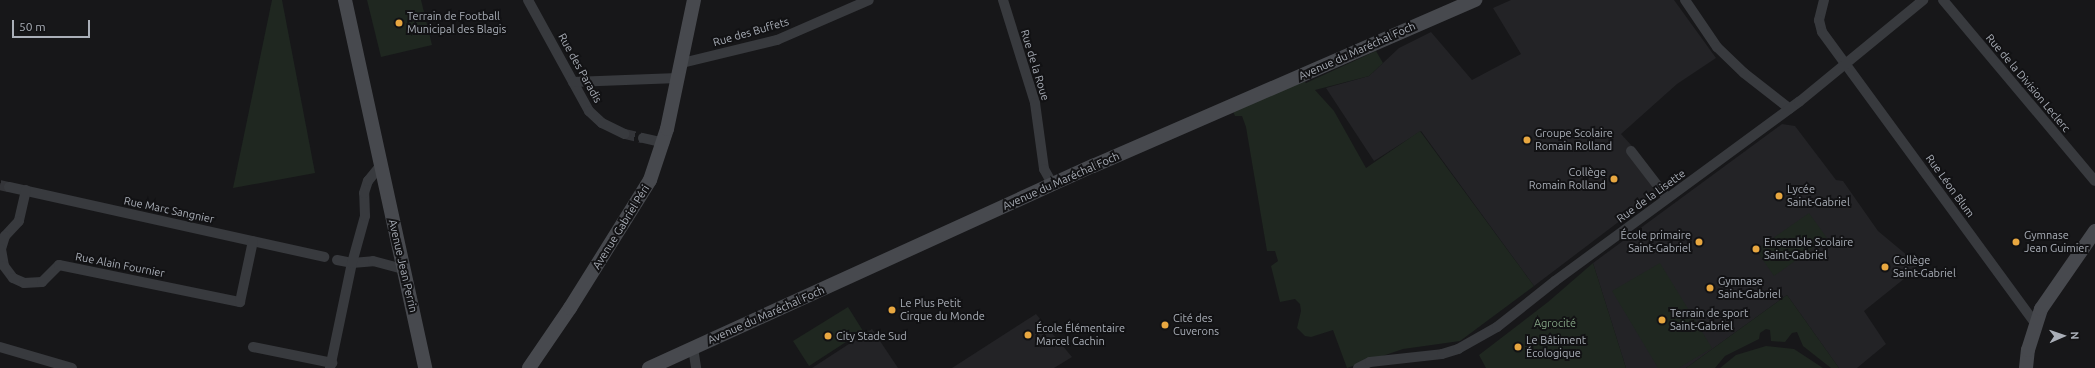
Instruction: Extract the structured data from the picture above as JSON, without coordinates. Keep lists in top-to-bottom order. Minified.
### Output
{"streets":{"main road":["Avenue du Maréchal Foch","Avenue Gabriel Péri","Avenue Jean Perrin"],"street":["Rue des Buffets","Rue de la Roue","Rue des Paradis","Rue de la Division Leclerc","Rue Léon Blum","Rue de la Lisette","Rue Marc Sangnier","Rue Alain Fournier"]},"crossings":[["Rue des Buffets","Avenue Gabriel Péri"],["Avenue du Maréchal Foch","Rue de la Roue"],["Rue Léon Blum","Rue de la Lisette"],["Rue Marc Sangnier","Rue Alain Fournier"]],"parks":["Agrocité"],"places":["Terrain de Football Municipal des Blagis","Groupe Scolaire Romain Rolland","Collège Romain Rolland","Lycée Saint-Gabriel","École primaire Saint-Gabriel","Gymnase Jean Guimier","Ensemble Scolaire Saint-Gabriel","Collège Saint-Gabriel","Gymnase Saint-Gabriel","Le Plus Petit Cirque du Monde","Terrain de sport Saint-Gabriel","Cité des Cuverons","École Élémentaire Marcel Cachin","City Stade Sud","Le Bâtiment Écologique"],"scale_bar":"50 m","north":"right"}
